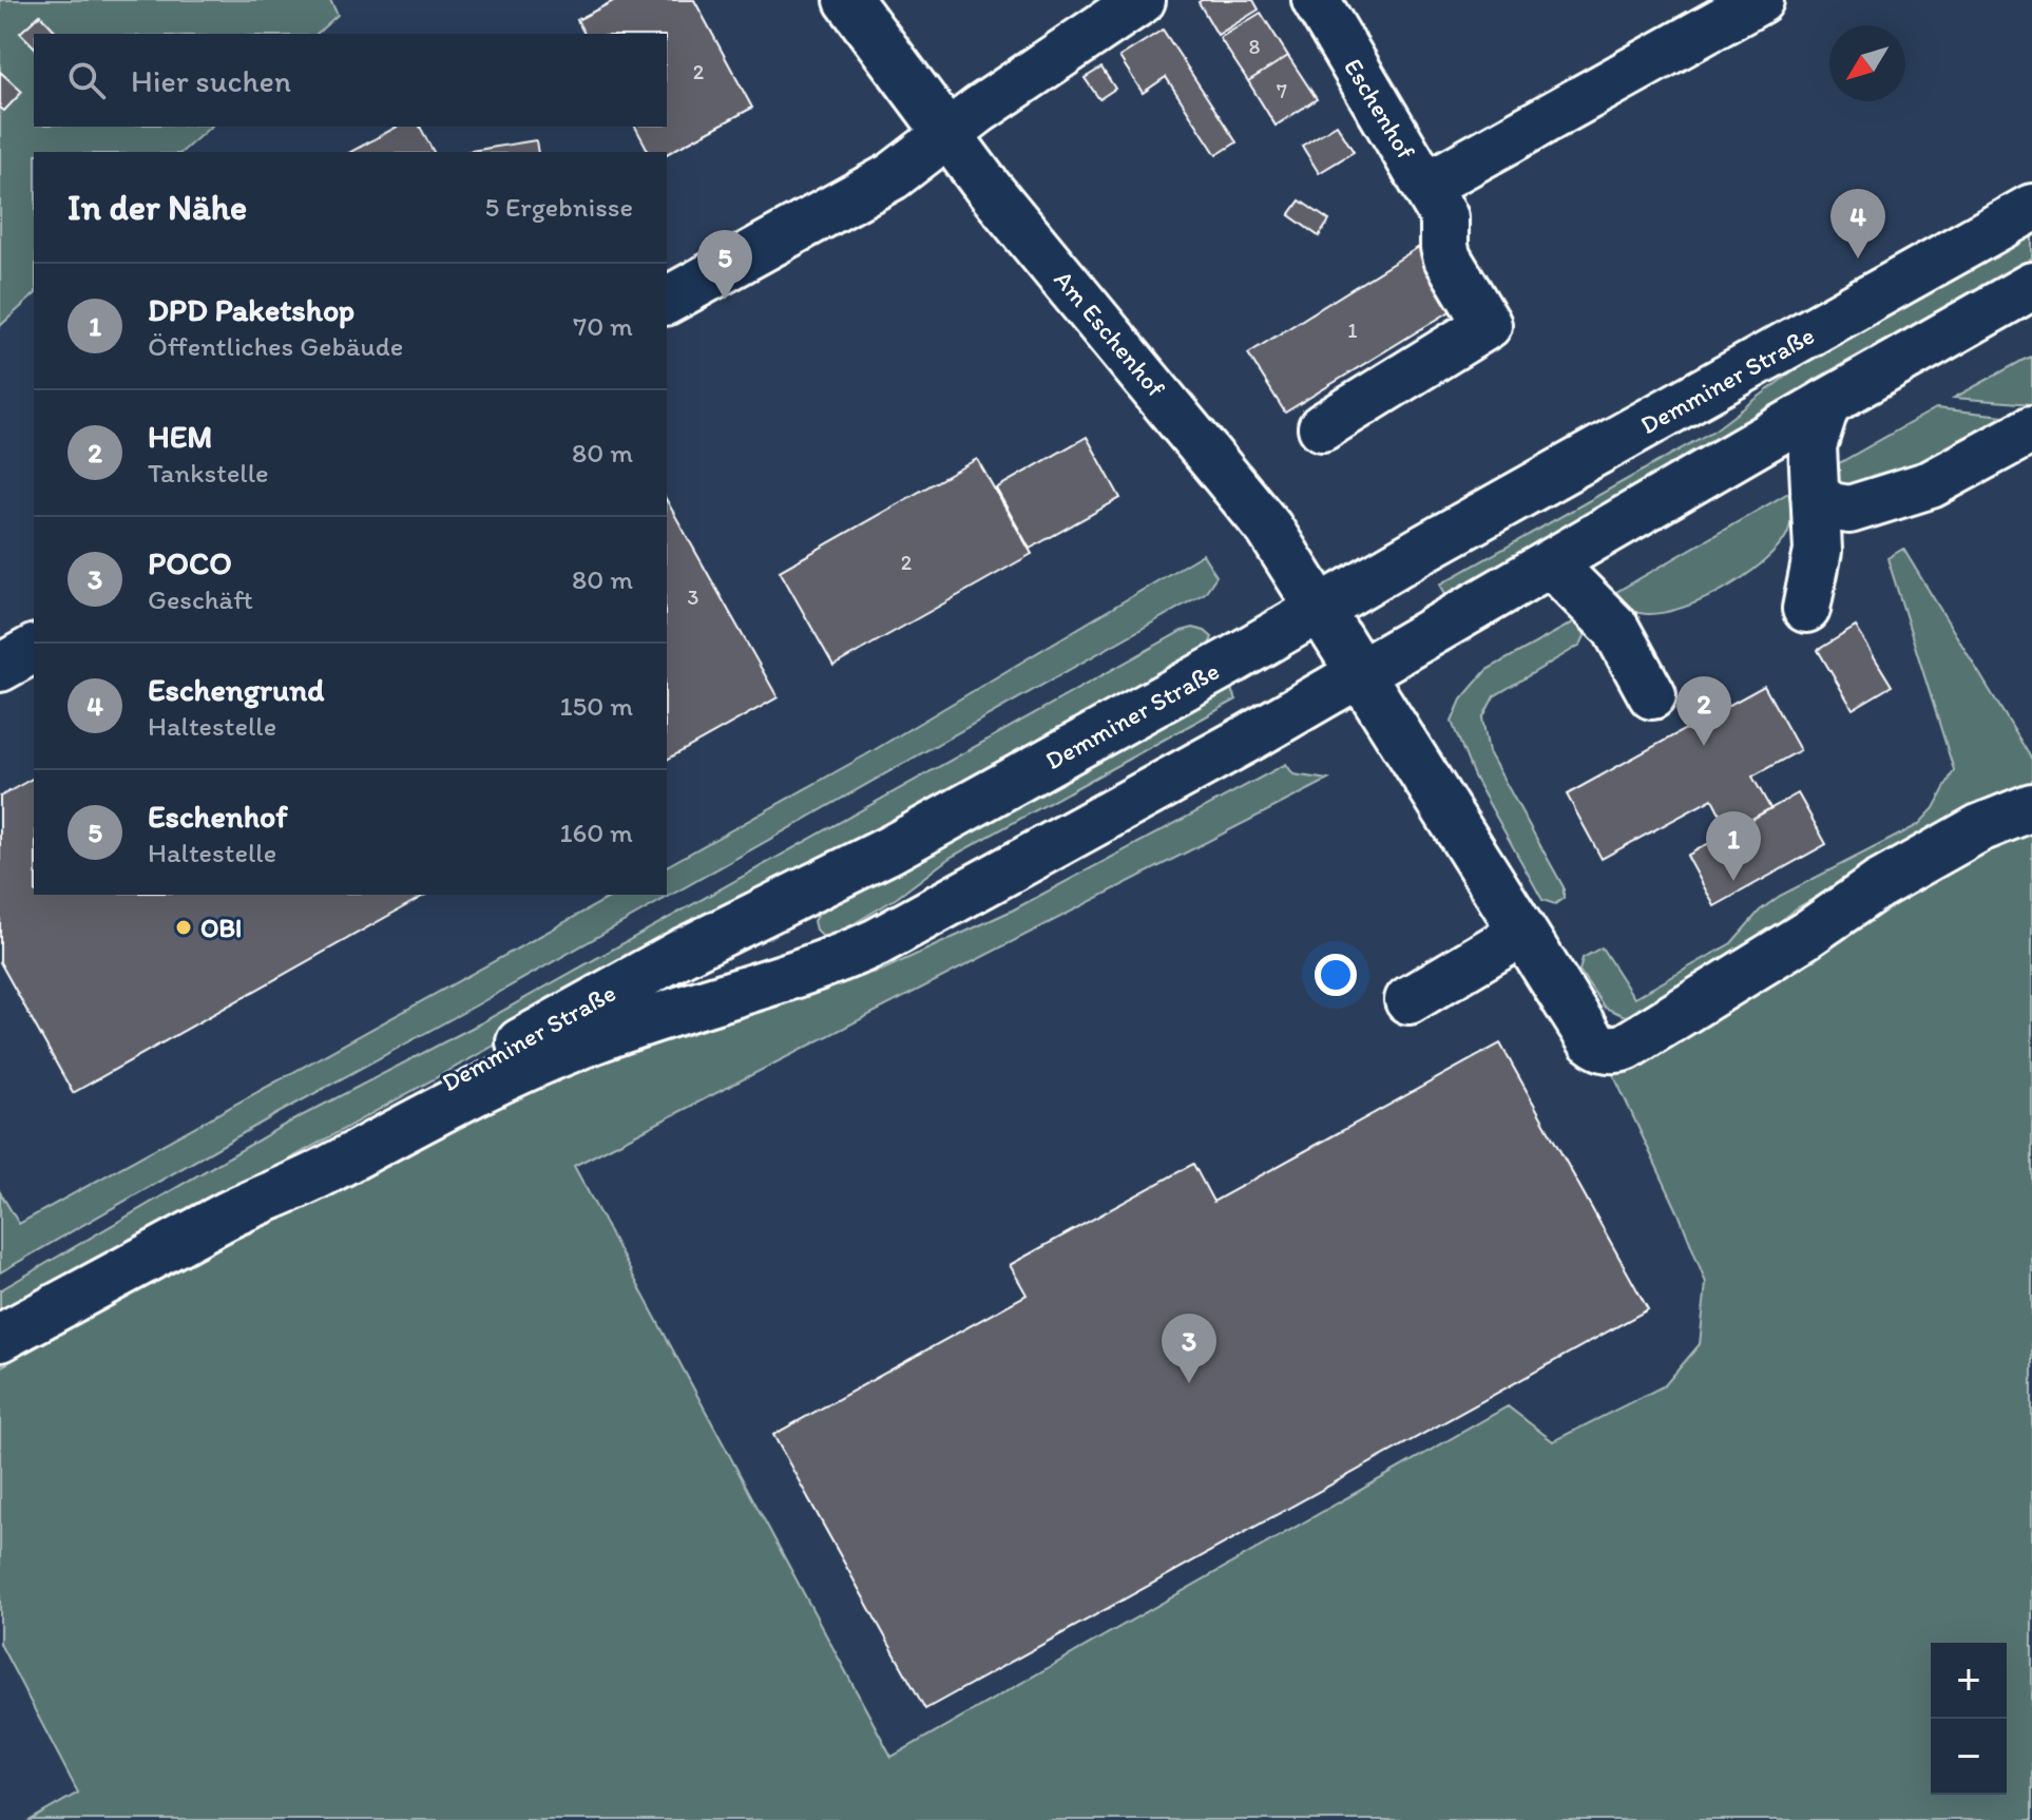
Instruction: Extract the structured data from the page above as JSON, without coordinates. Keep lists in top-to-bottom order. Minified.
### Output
{"streets":{"main road":["Eschenhof","Am Eschenhof","Demminer Straße"]},"crossings":[["Am Eschenhof","Demminer Straße"]],"places":["OBI"],"house_numbers":["8","2","7","1","2","3"],"north":"bottom left","page":{"search":"Hier suchen","heading":["In der Nähe","5 Ergebnisse"],"pins":["4","5","2","1","3"],"list":[{"mark":"1","name":"DPD Paketshop","note":"Öffentliches Gebäude","value":"70 m"},{"mark":"2","name":"HEM","note":"Tankstelle","value":"80 m"},{"mark":"3","name":"POCO","note":"Geschäft","value":"80 m"},{"mark":"4","name":"Eschengrund","note":"Haltestelle","value":"150 m"},{"mark":"5","name":"Eschenhof","note":"Haltestelle","value":"160 m"}],"map_buttons":["+","−"]}}
